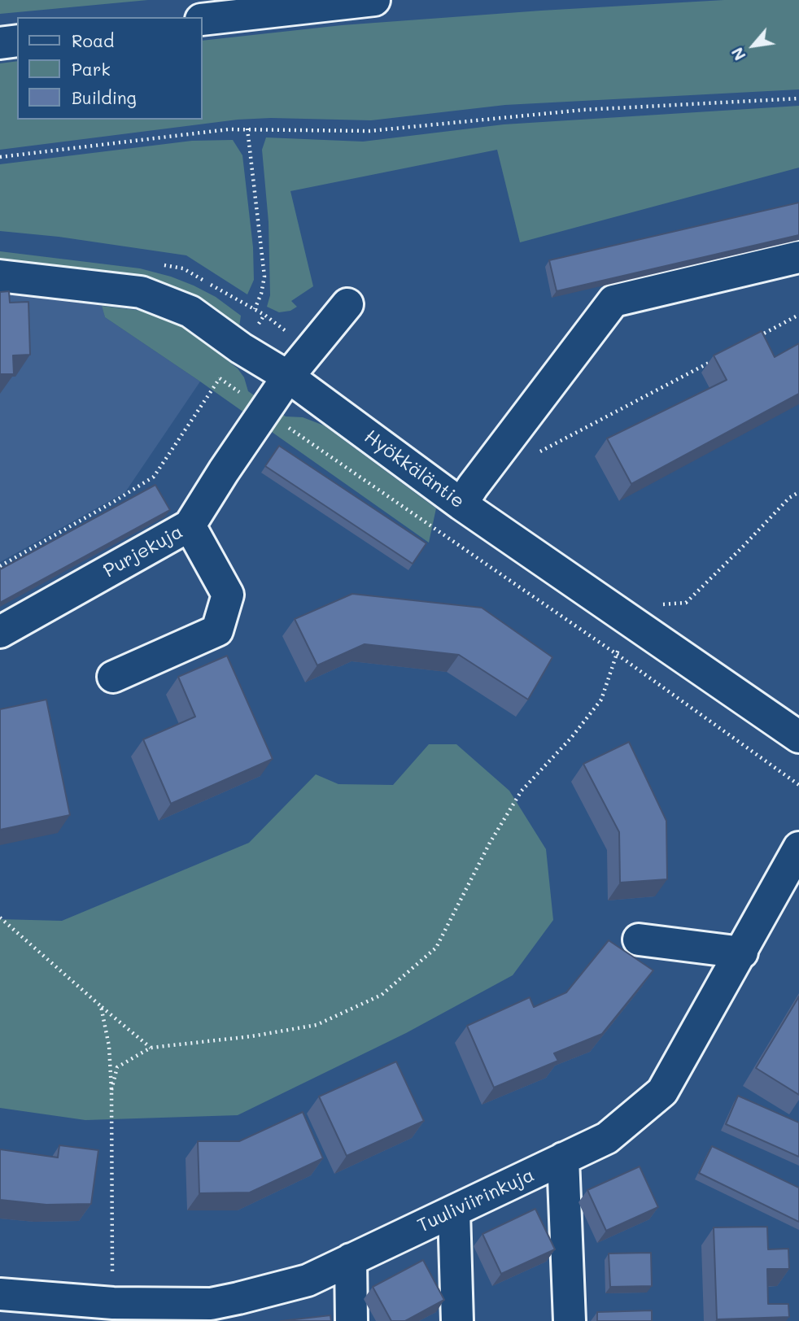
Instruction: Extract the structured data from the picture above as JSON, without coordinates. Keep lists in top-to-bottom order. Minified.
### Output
{"streets":{"street":["Hyökkäläntie","Purjekuja","Tuuliviirinkuja"]},"crossings":[["Hyökkäläntie","Purjekuja"]],"legend":["Road","Park","Building"],"north":"bottom left"}
